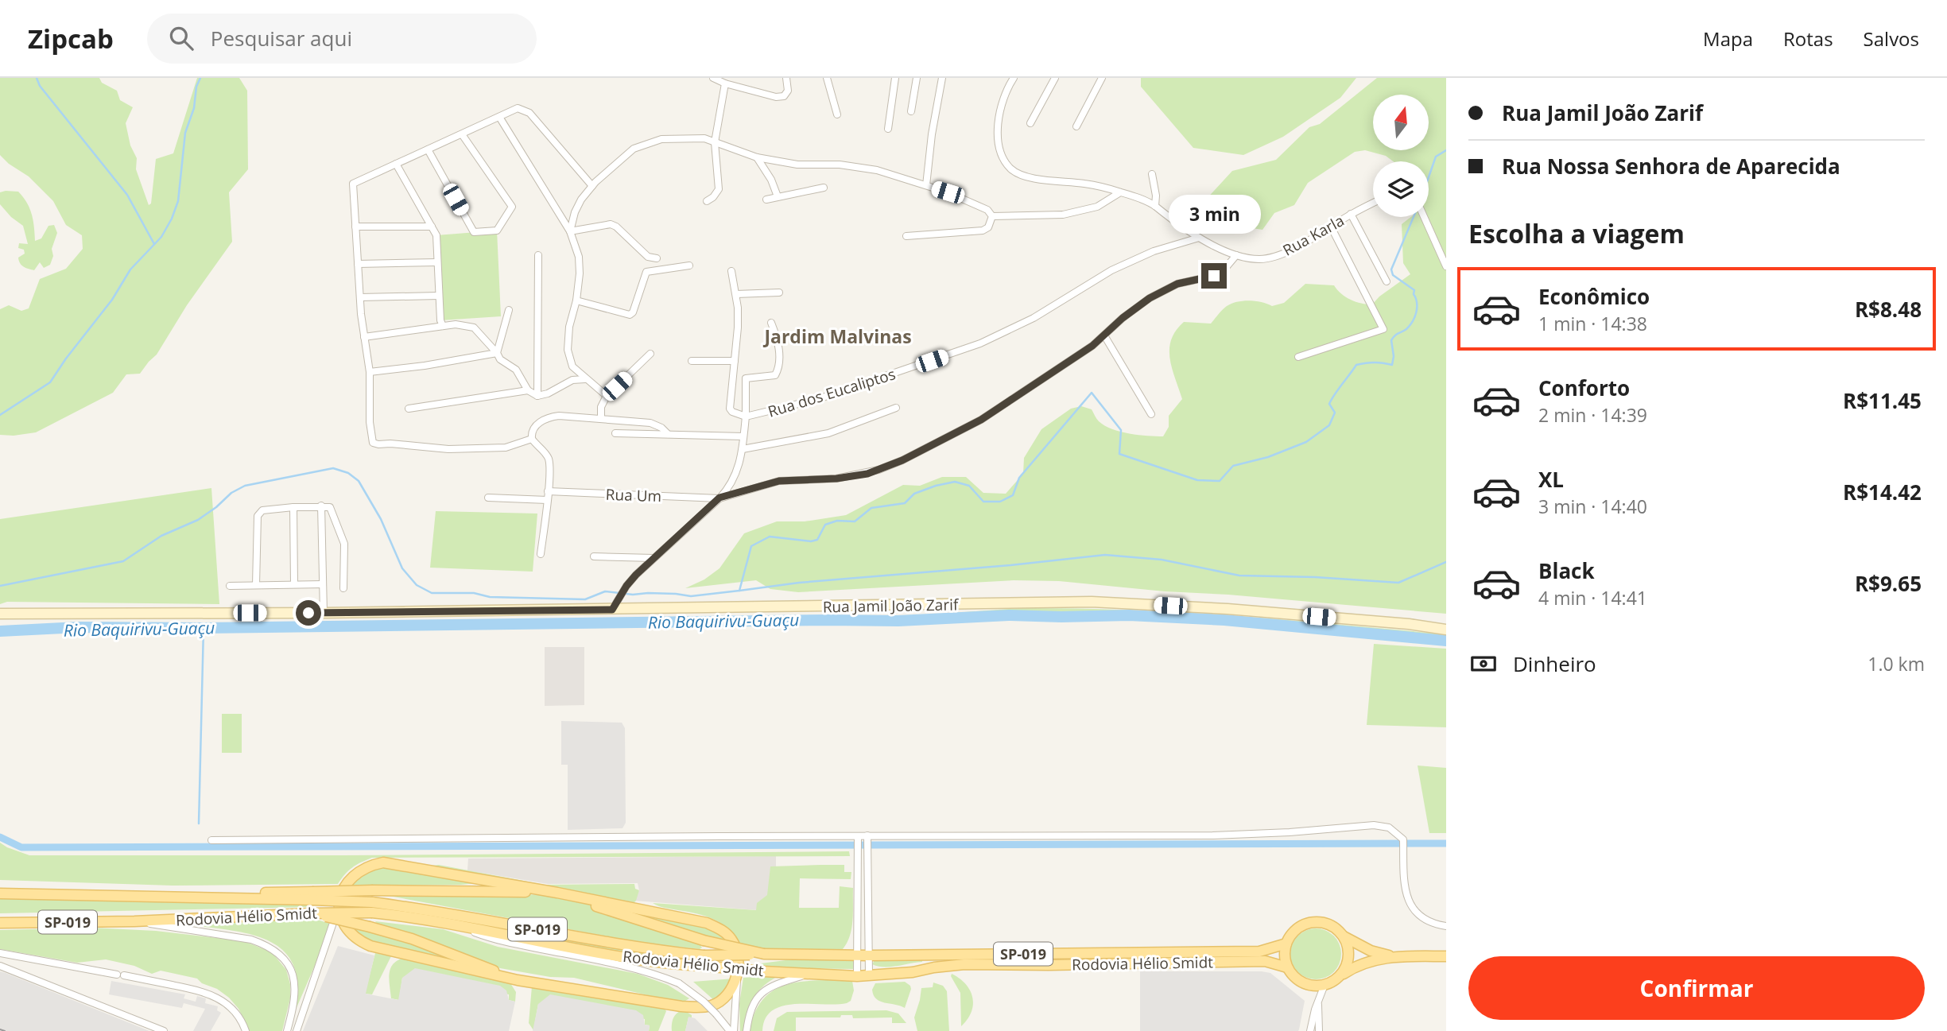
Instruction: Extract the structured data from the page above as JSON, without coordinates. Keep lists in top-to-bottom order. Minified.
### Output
{"streets":{"main road":["Rua Jamil João Zarif","Rodovia Hélio Smidt","SP-019"],"street":["Rua Karla","Rua dos Eucaliptos","Rua Um"]},"crossings":[["Rua Karla","Rua dos Eucaliptos"],["Rodovia Hélio Smidt","SP-019"]],"districts":["Jardim Malvinas"],"water":["Rio Baquirivu-Guaçu"],"north":"top","page":{"header":"Zipcab","search":"Pesquisar aqui","nav":["Mapa","Rotas","Salvos"],"banner":["Rua Jamil João Zarif","Rua Nossa Senhora de Aparecida"],"bubble":"3 min","heading":"Escolha a viagem","list":[{"name":"Econômico","note":"1 min · 14:38","value":"R$8.48"},{"name":"Conforto","note":"2 min · 14:39","value":"R$11.45"},{"name":"XL","note":"3 min · 14:40","value":"R$14.42"},{"name":"Black","note":"4 min · 14:41","value":"R$9.65"}],"pay":["Dinheiro","1.0 km"],"buttons":"Confirmar"}}
